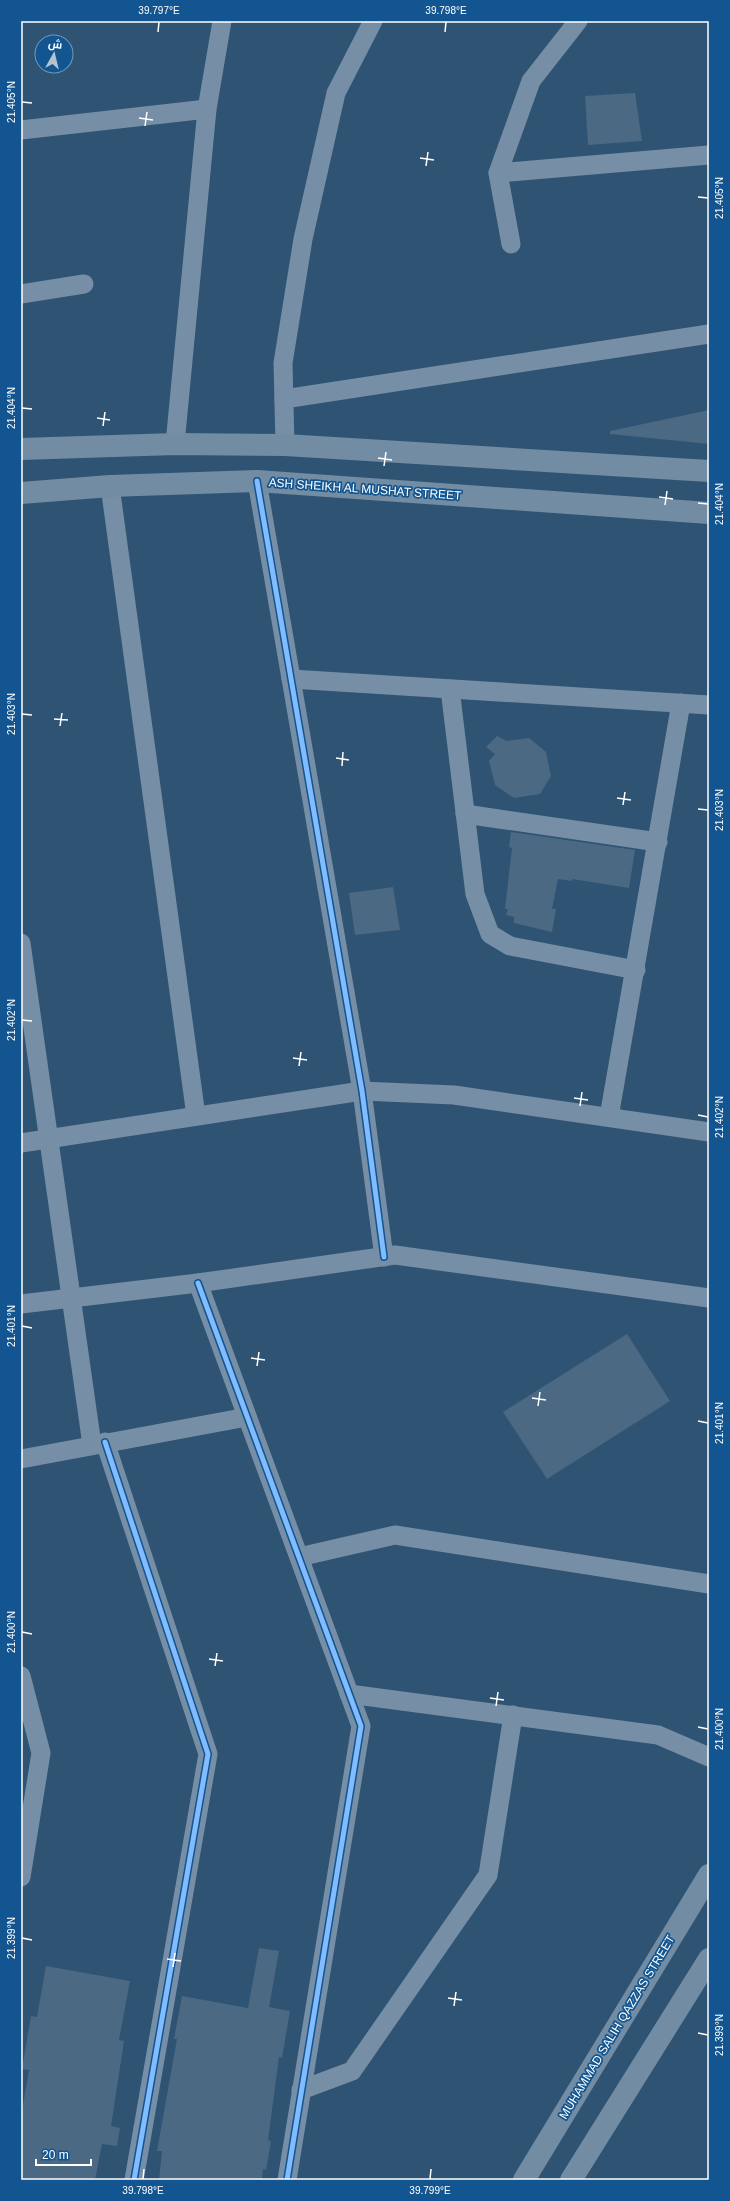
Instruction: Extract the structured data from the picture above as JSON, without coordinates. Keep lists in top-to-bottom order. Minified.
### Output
{"streets":{"street":["ASH SHEIKH AL MUSHAT STREET","MUHAMMAD SALIH QAZZAS STREET"]},"scale_bar":"20 m","north":"top","coordinates":["39.797°E","39.798°E","21.405°N","21.404°N","21.403°N","21.402°N","21.401°N","21.400°N","21.399°N","39.799°E"]}
